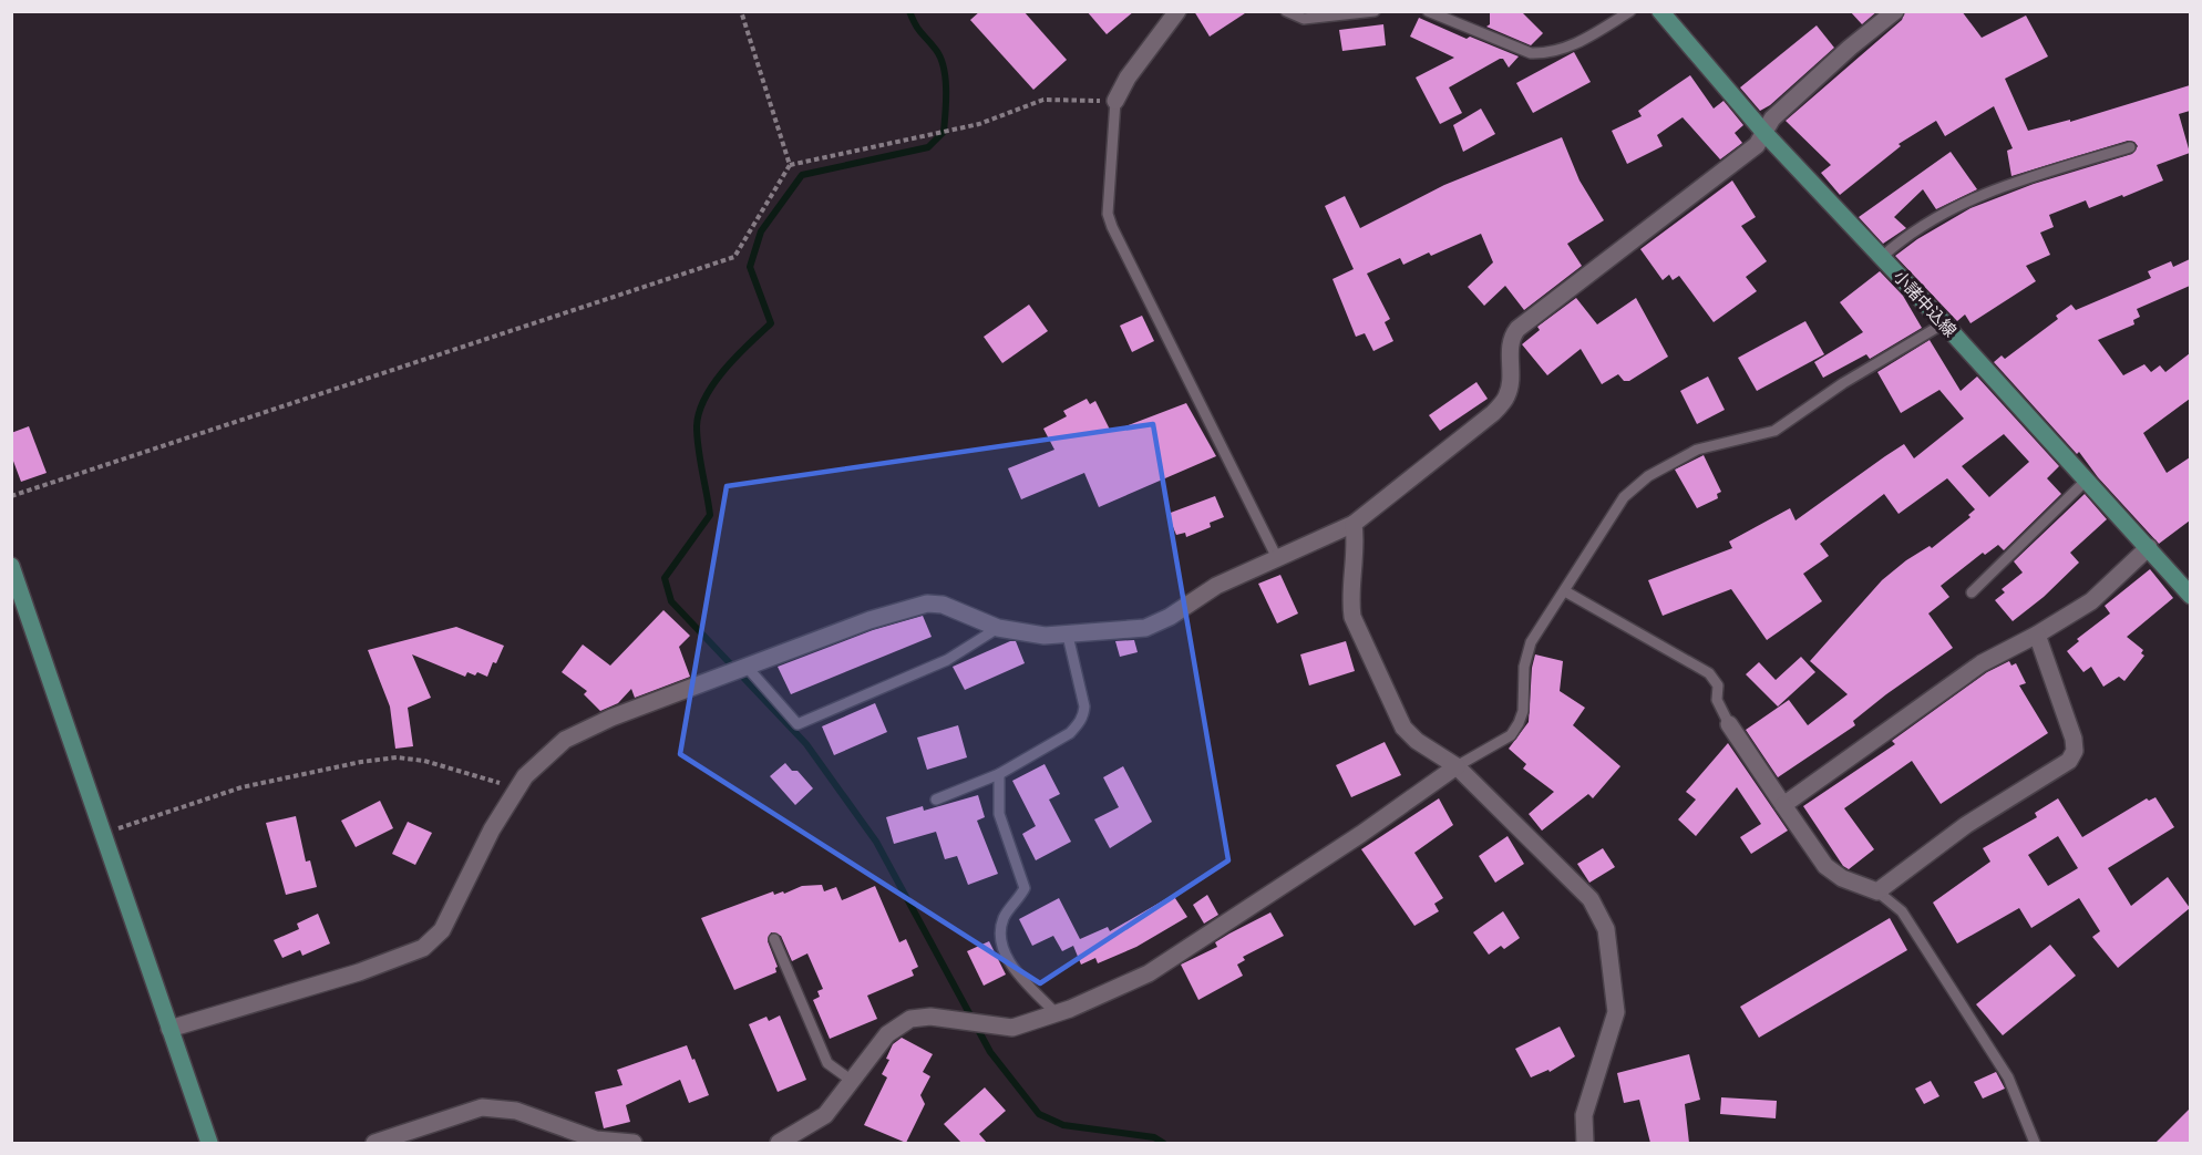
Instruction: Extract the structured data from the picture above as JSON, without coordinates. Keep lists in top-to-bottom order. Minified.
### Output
{"streets":{"main road":["小諸中込線"]}}
